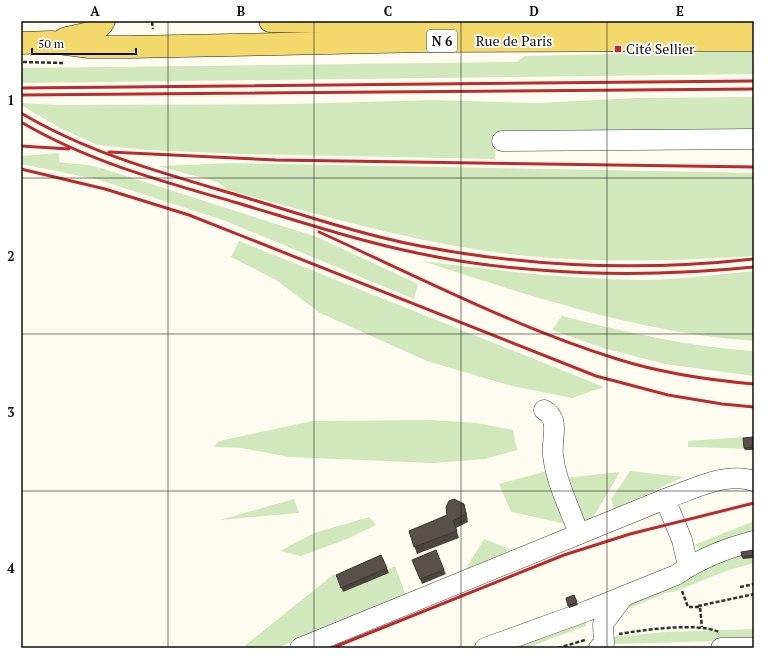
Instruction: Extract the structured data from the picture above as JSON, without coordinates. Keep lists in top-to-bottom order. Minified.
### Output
{"streets":{"main road":["N 6","Rue de Paris"]},"crossings":[["N 6","Rue de Paris"]],"places":{"transit":["Cité Sellier"]},"scale_bar":"50 m","grid":{"columns":["A","B","C","D","E"],"rows":["1","2","3","4"]}}
